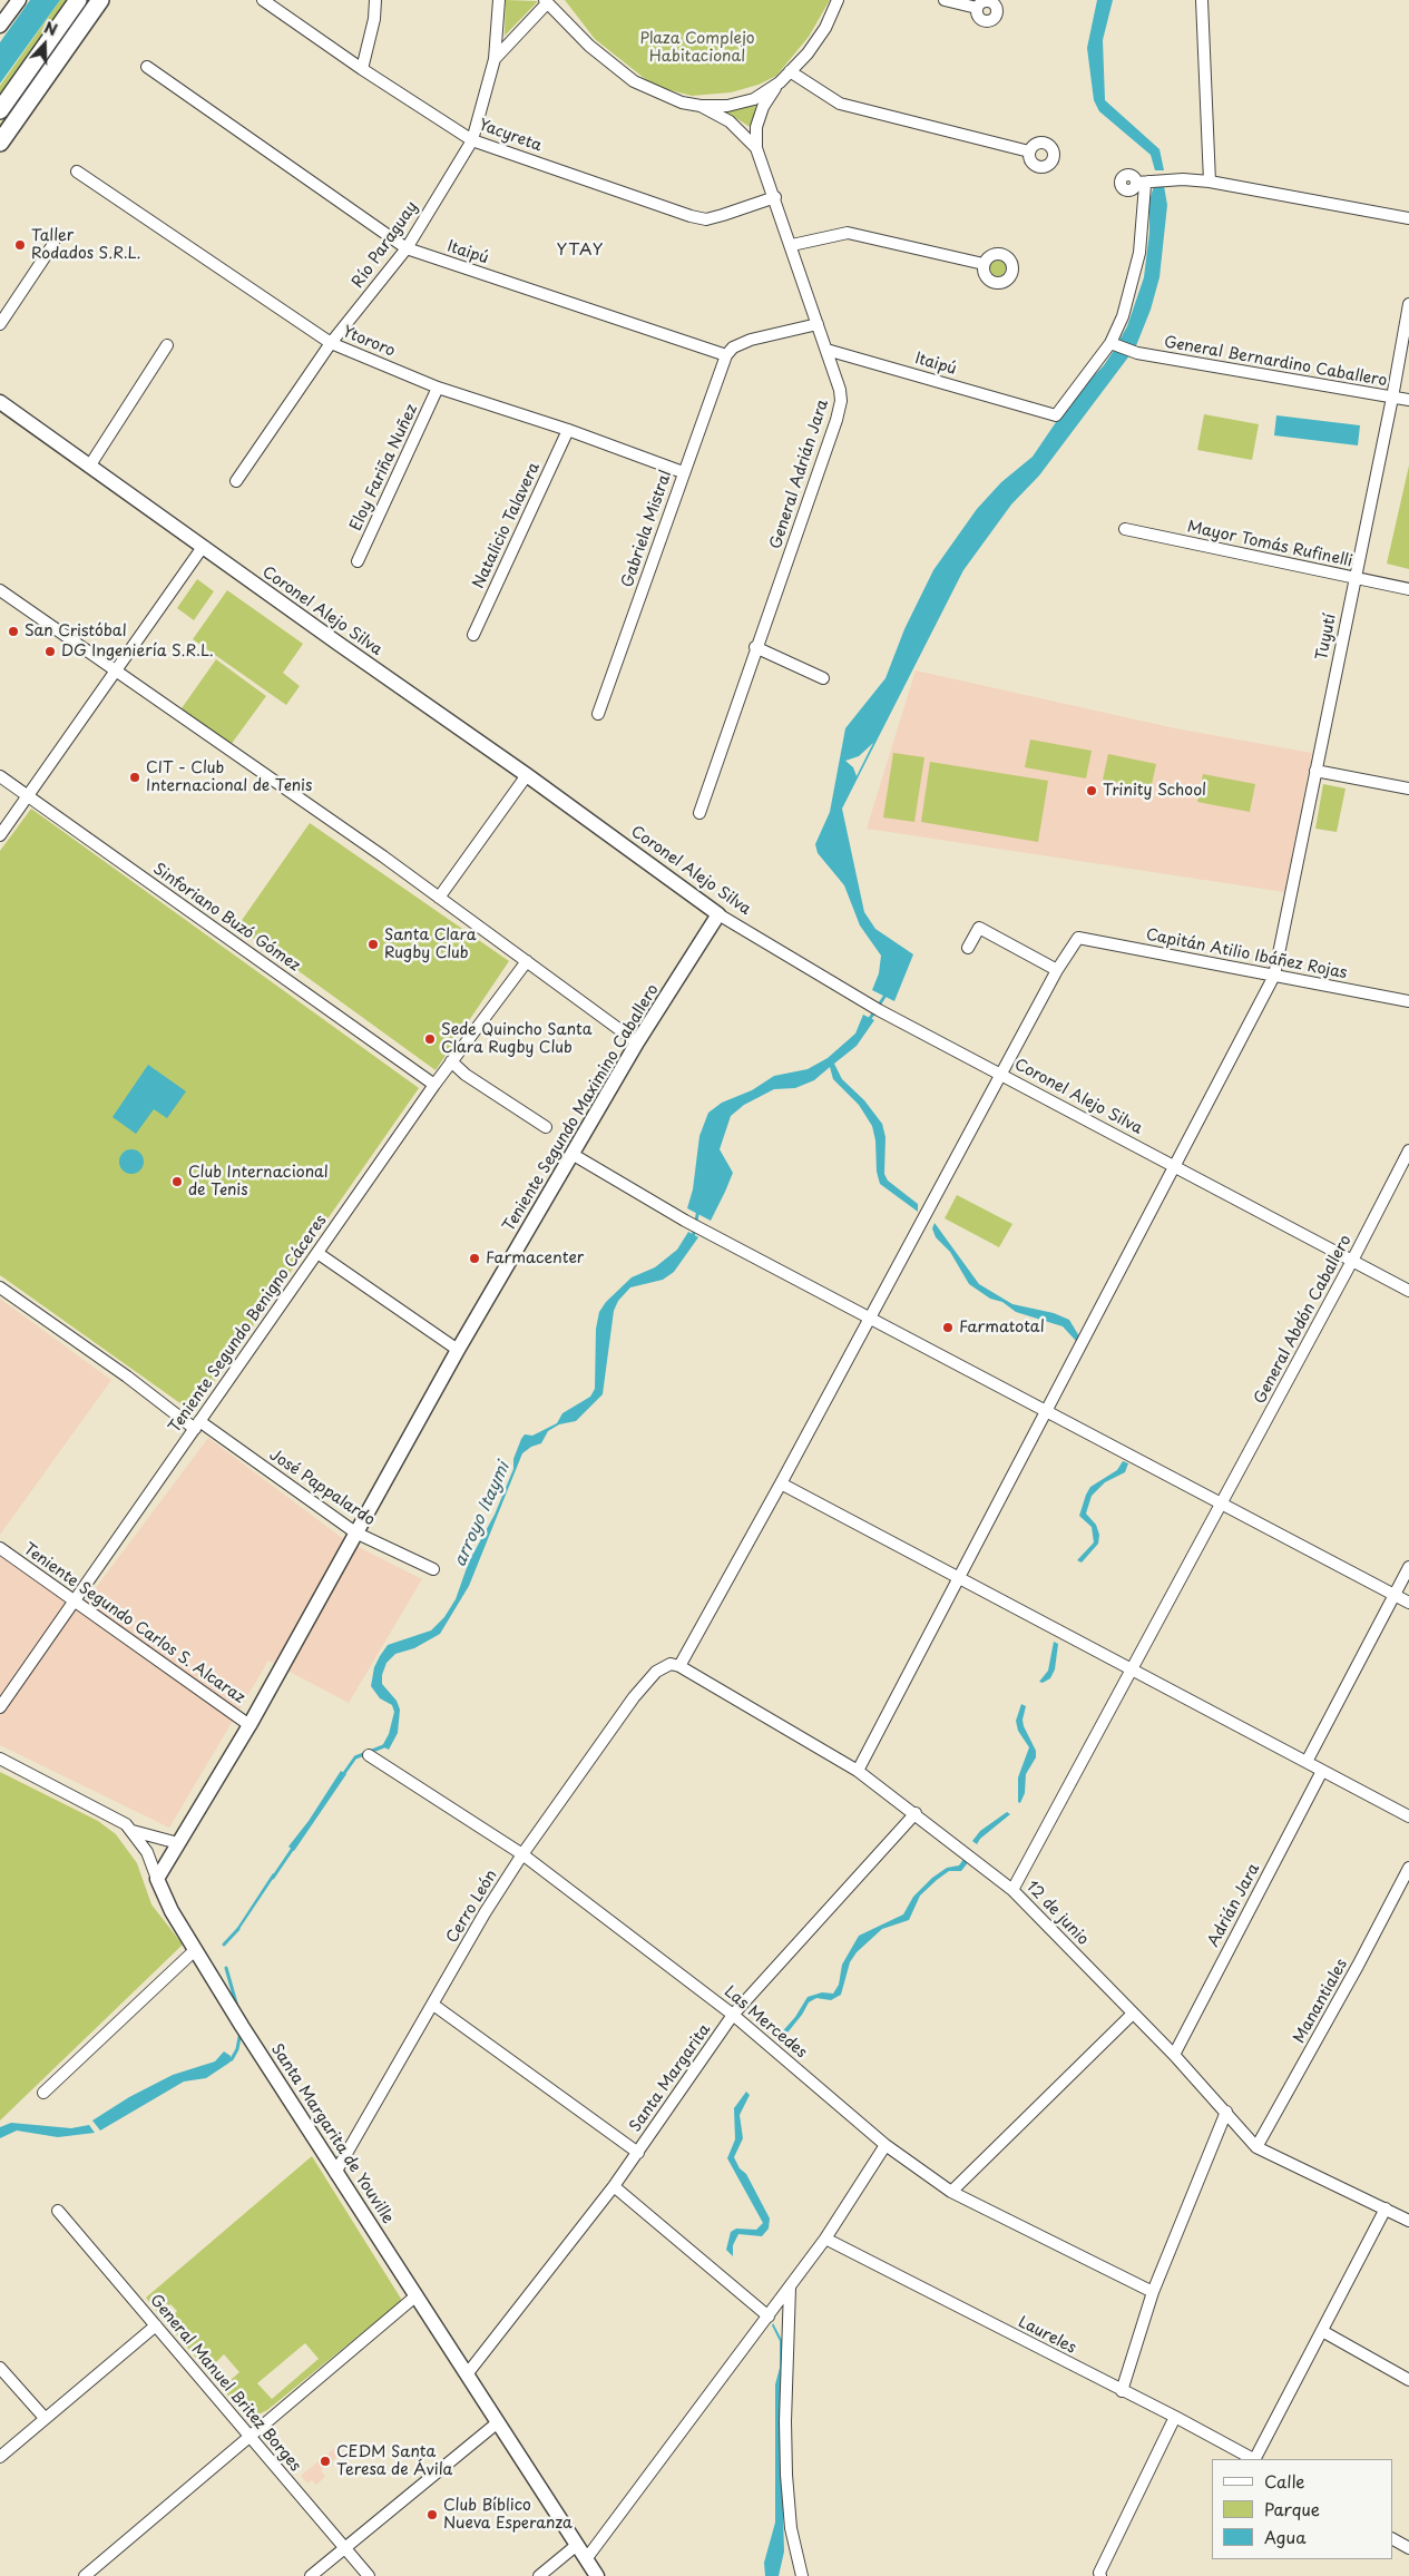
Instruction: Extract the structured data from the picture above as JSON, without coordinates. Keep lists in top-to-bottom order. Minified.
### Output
{"streets":{"main road":["Coronel Alejo Silva","Teniente Segundo Maximino Caballero","Santa Margarita de Youville"],"street":["Yacyreta","Río Paraguay","Itaipú","Ytororo","General Bernardino Caballero","Eloy Fariña Nuñez","General Adrián Jara","Natalicio Talavera","Gabriela Mistral","Mayor Tomás Rufinelli","Tuyutí","Sinforiano Buzó Gómez","Capitán Atilio Ibáñez Rojas","General Abdón Caballero","Teniente Segundo Benigno Cáceres","José Pappalardo","Teniente Segundo Carlos S. Alcaraz","Adrián Jara","Cerro León","12 de junio","Manantiales","Las Mercedes","Santa Margarita","Laureles","General Manuel Britez Borges"]},"crossings":[["Yacyreta","Río Paraguay"],["Yacyreta","General Adrián Jara"],["Río Paraguay","Itaipú"],["Río Paraguay","Ytororo"],["Itaipú","General Bernardino Caballero"],["Itaipú","General Adrián Jara"],["Itaipú","Gabriela Mistral"],["Ytororo","Eloy Fariña Nuñez"],["Ytororo","Natalicio Talavera"],["Ytororo","Gabriela Mistral"],["General Bernardino Caballero","Tuyutí"],["Mayor Tomás Rufinelli","Tuyutí"],["Coronel Alejo Silva","Tuyutí"],["Coronel Alejo Silva","Teniente Segundo Maximino Caballero"],["Coronel Alejo Silva","General Abdón Caballero"],["Tuyutí","Capitán Atilio Ibáñez Rojas"],["Tuyutí","12 de junio"],["Sinforiano Buzó Gómez","Teniente Segundo Benigno Cáceres"],["Teniente Segundo Maximino Caballero","José Pappalardo"],["Teniente Segundo Maximino Caballero","Teniente Segundo Carlos S. Alcaraz"],["Teniente Segundo Maximino Caballero","Santa Margarita de Youville"],["General Abdón Caballero","12 de junio"],["Teniente Segundo Benigno Cáceres","José Pappalardo"],["Teniente Segundo Benigno Cáceres","Teniente Segundo Carlos S. Alcaraz"],["Adrián Jara","12 de junio"],["Cerro León","12 de junio"],["Cerro León","Las Mercedes"],["Cerro León","Santa Margarita de Youville"],["12 de junio","Manantiales"],["12 de junio","Santa Margarita"],["Las Mercedes","Santa Margarita"],["Santa Margarita","Santa Margarita de Youville"]],"districts":["YTAY"],"water":["arroyo Itaymi"],"parks":["Plaza Complejo Habitacional"],"places":["Taller Rodados S.R.L.","San Cristóbal","DG Ingeniería S.R.L.","CIT - Club Internacional de Tenis","Trinity School","Santa Clara Rugby Club","Sede Quincho Santa Clara Rugby Club","Club Internacional de Tenis","Farmacenter","Farmatotal","CEDM Santa Teresa de Ávila","Club Bíblico Nueva Esperanza"],"legend":["Calle","Parque","Agua"],"north":"top"}
